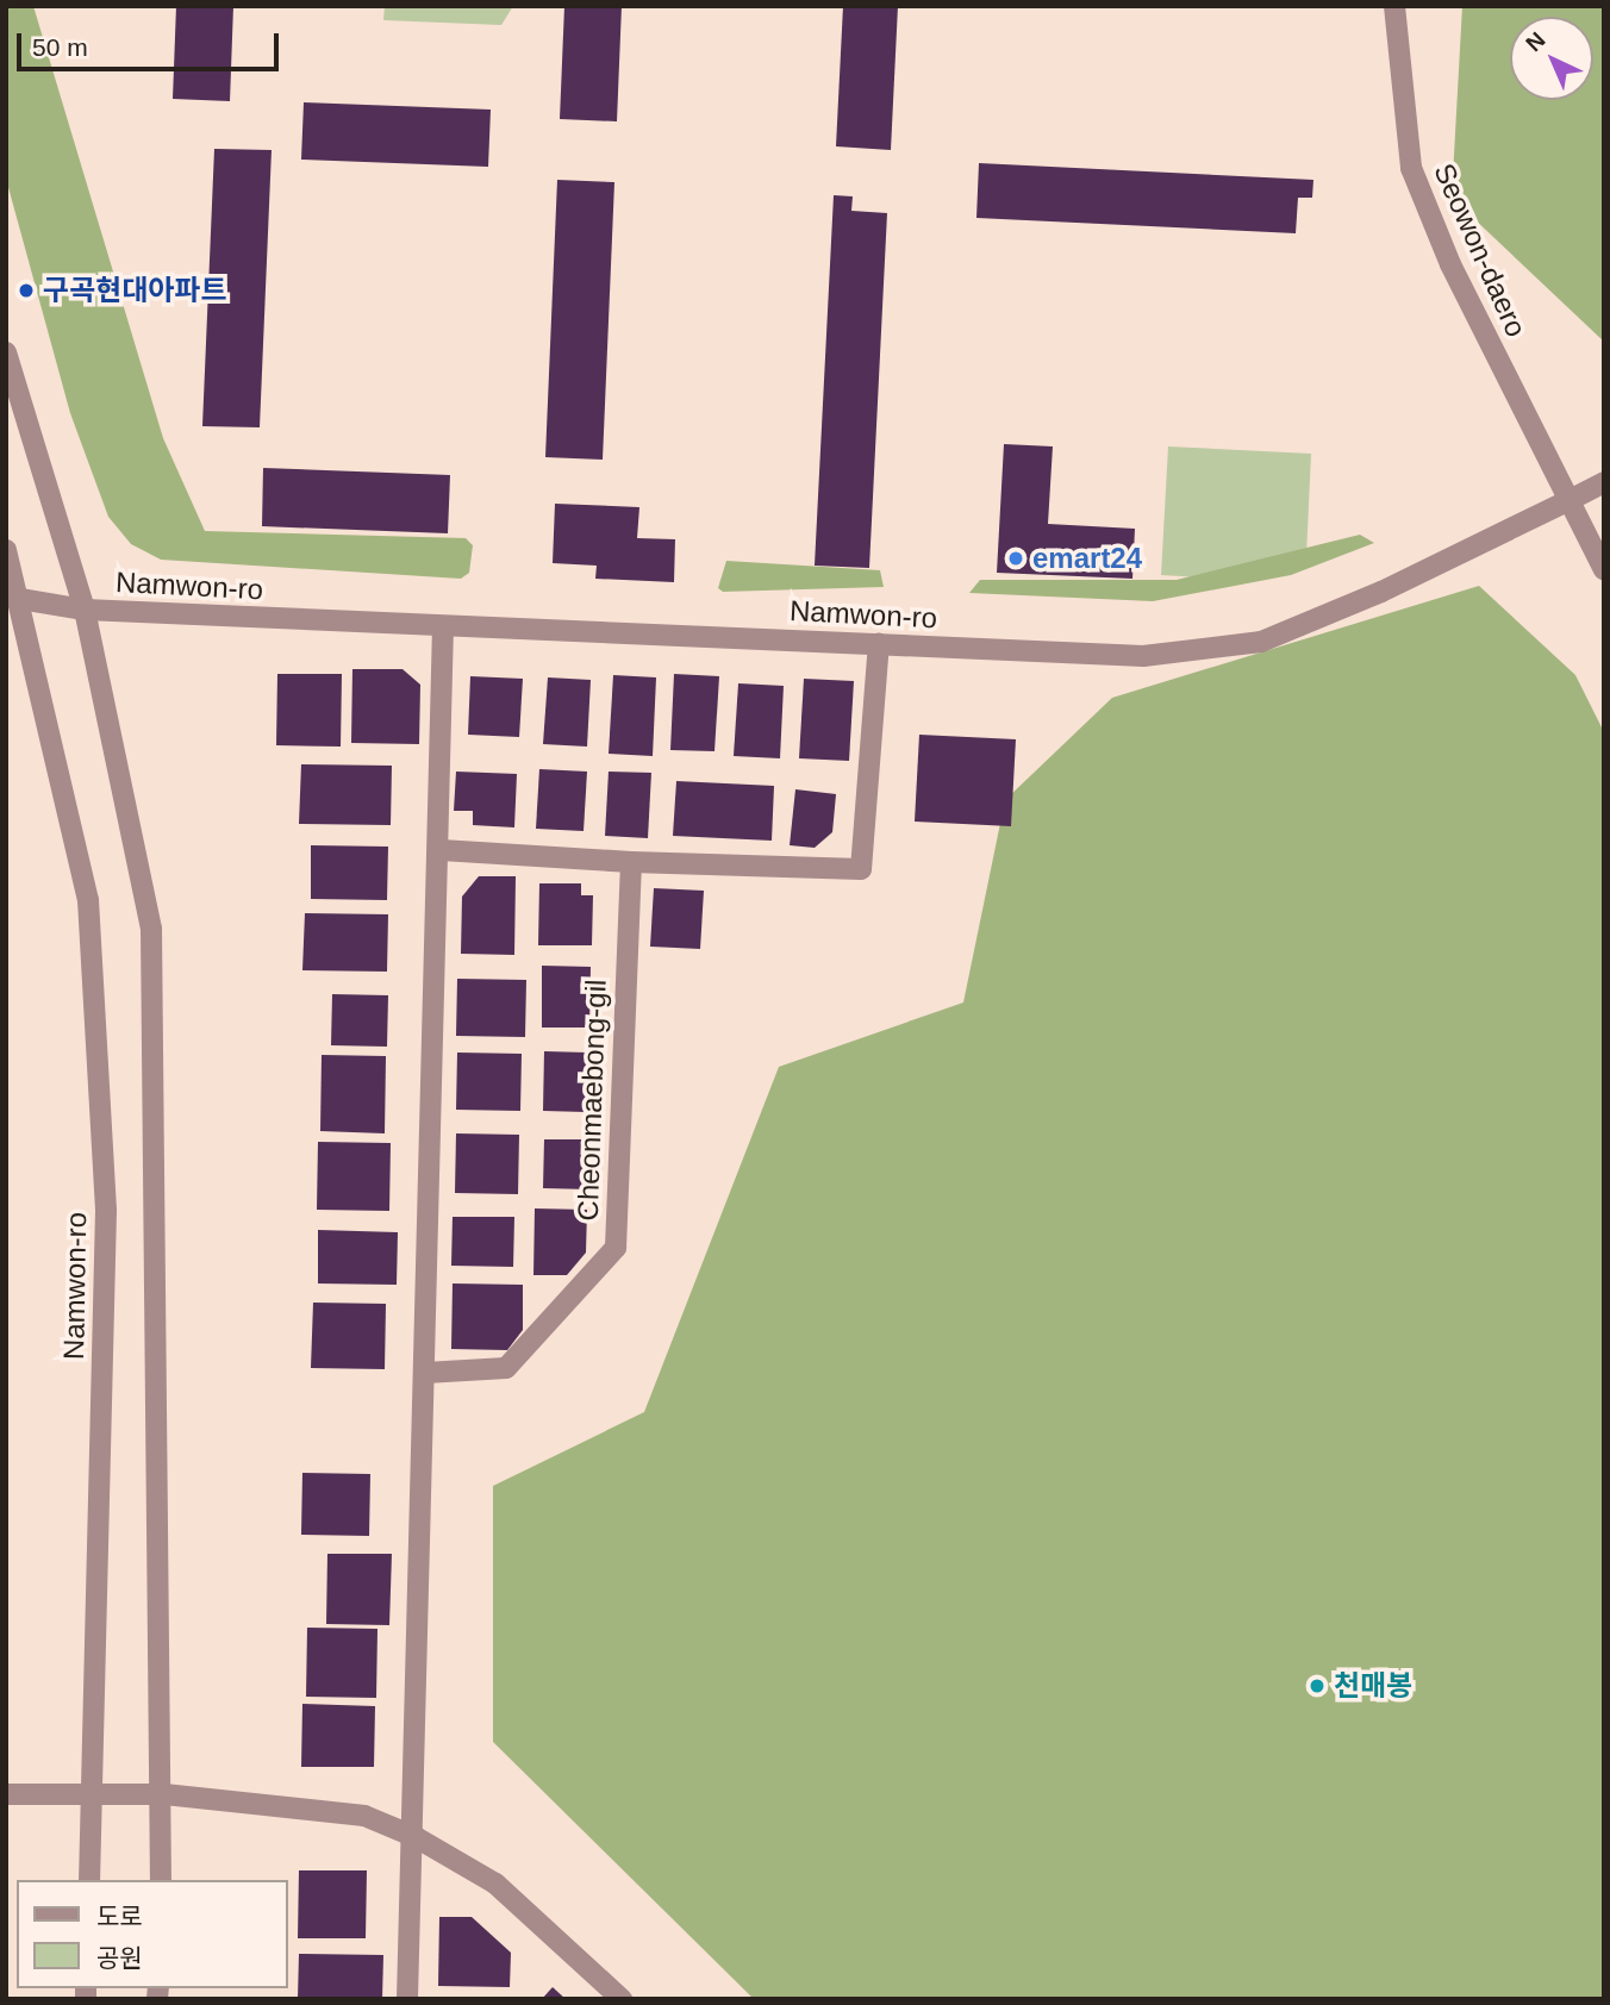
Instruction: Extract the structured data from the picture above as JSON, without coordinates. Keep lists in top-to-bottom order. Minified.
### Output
{"streets":{"street":["Seowon-daero","Namwon-ro","Cheonmaebong-gil"]},"crossings":[["Seowon-daero","Namwon-ro"]],"places":["구곡현대아파트","emart24","천매봉"],"legend":["도로","공원"],"scale_bar":"50 m","north":"top left"}
